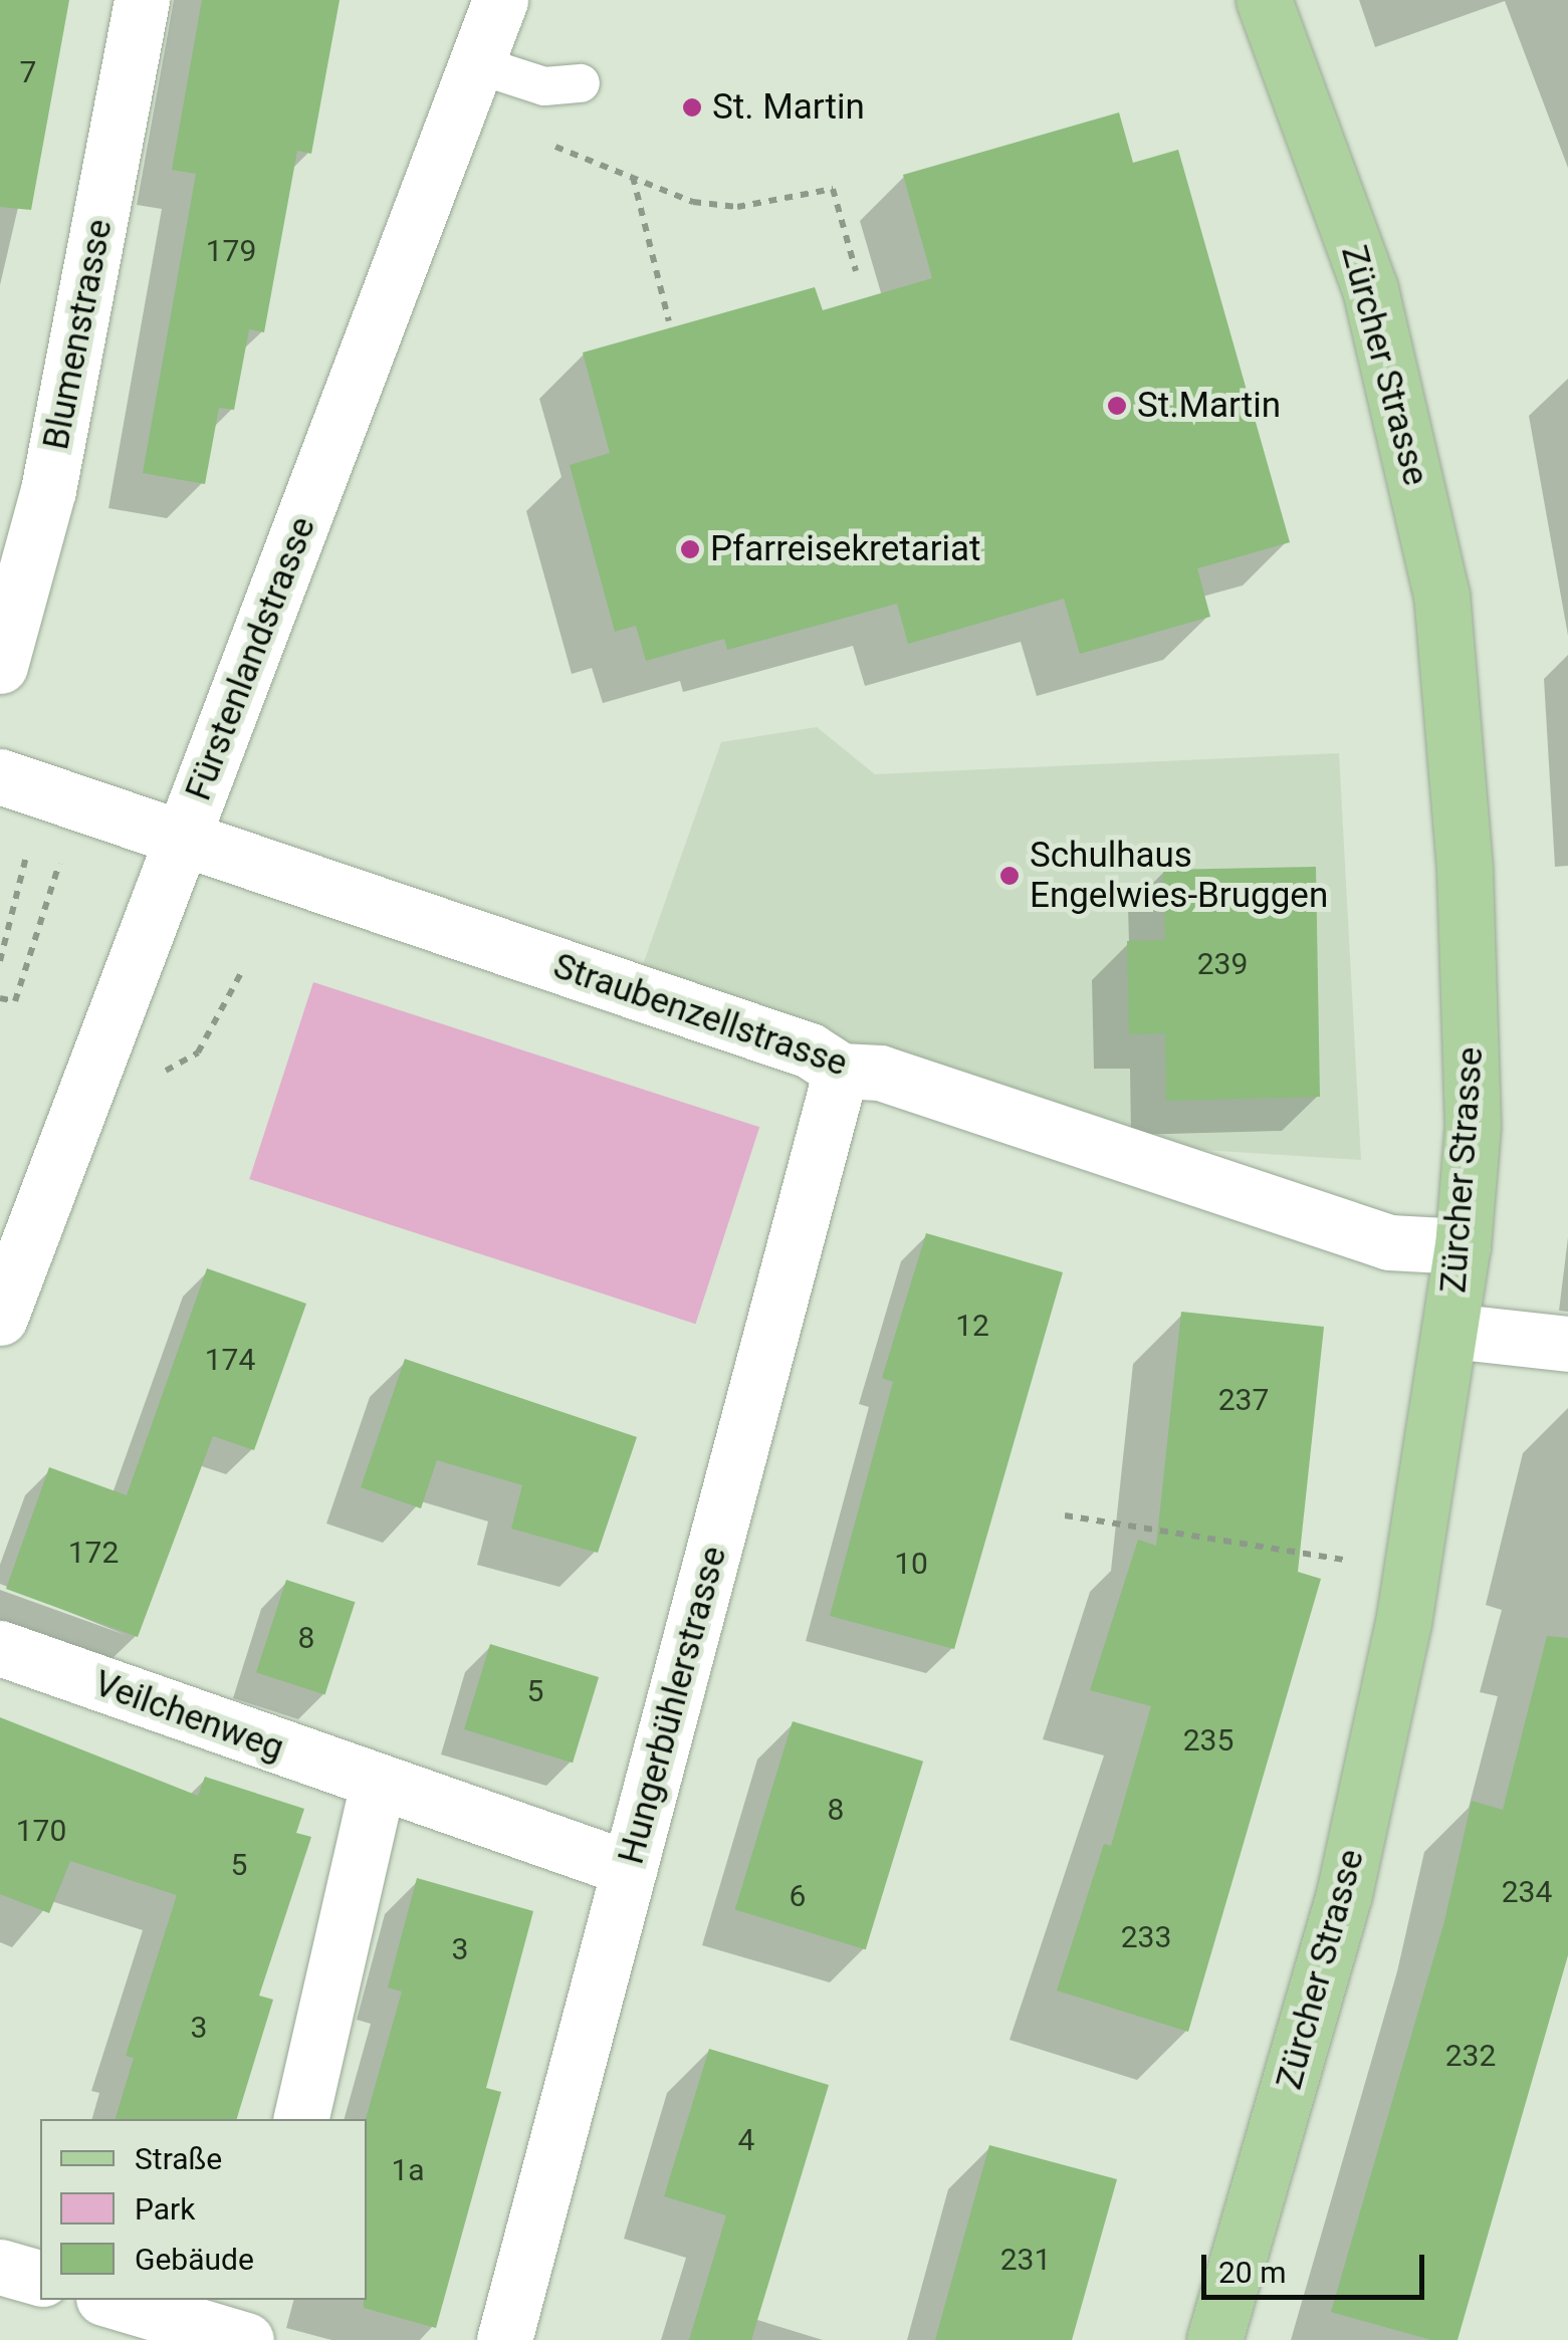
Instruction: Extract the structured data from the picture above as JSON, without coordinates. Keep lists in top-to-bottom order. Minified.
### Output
{"streets":{"main road":["Zürcher Strasse"],"street":["Blumenstrasse","Fürstenlandstrasse","Straubenzellstrasse","Hungerbühlerstrasse","Veilchenweg"]},"crossings":[["Zürcher Strasse","Straubenzellstrasse"],["Fürstenlandstrasse","Straubenzellstrasse"],["Straubenzellstrasse","Hungerbühlerstrasse"],["Hungerbühlerstrasse","Veilchenweg"]],"places":["St. Martin","St.Martin","Pfarreisekretariat","Schulhaus Engelwies-Bruggen"],"house_numbers":["7","179","239","12","174","237","172","10","8","5","235","8","170","5","234","6","233","3","3","232","4","1a","231"],"legend":["Straße","Park","Gebäude"],"scale_bar":"20 m"}
